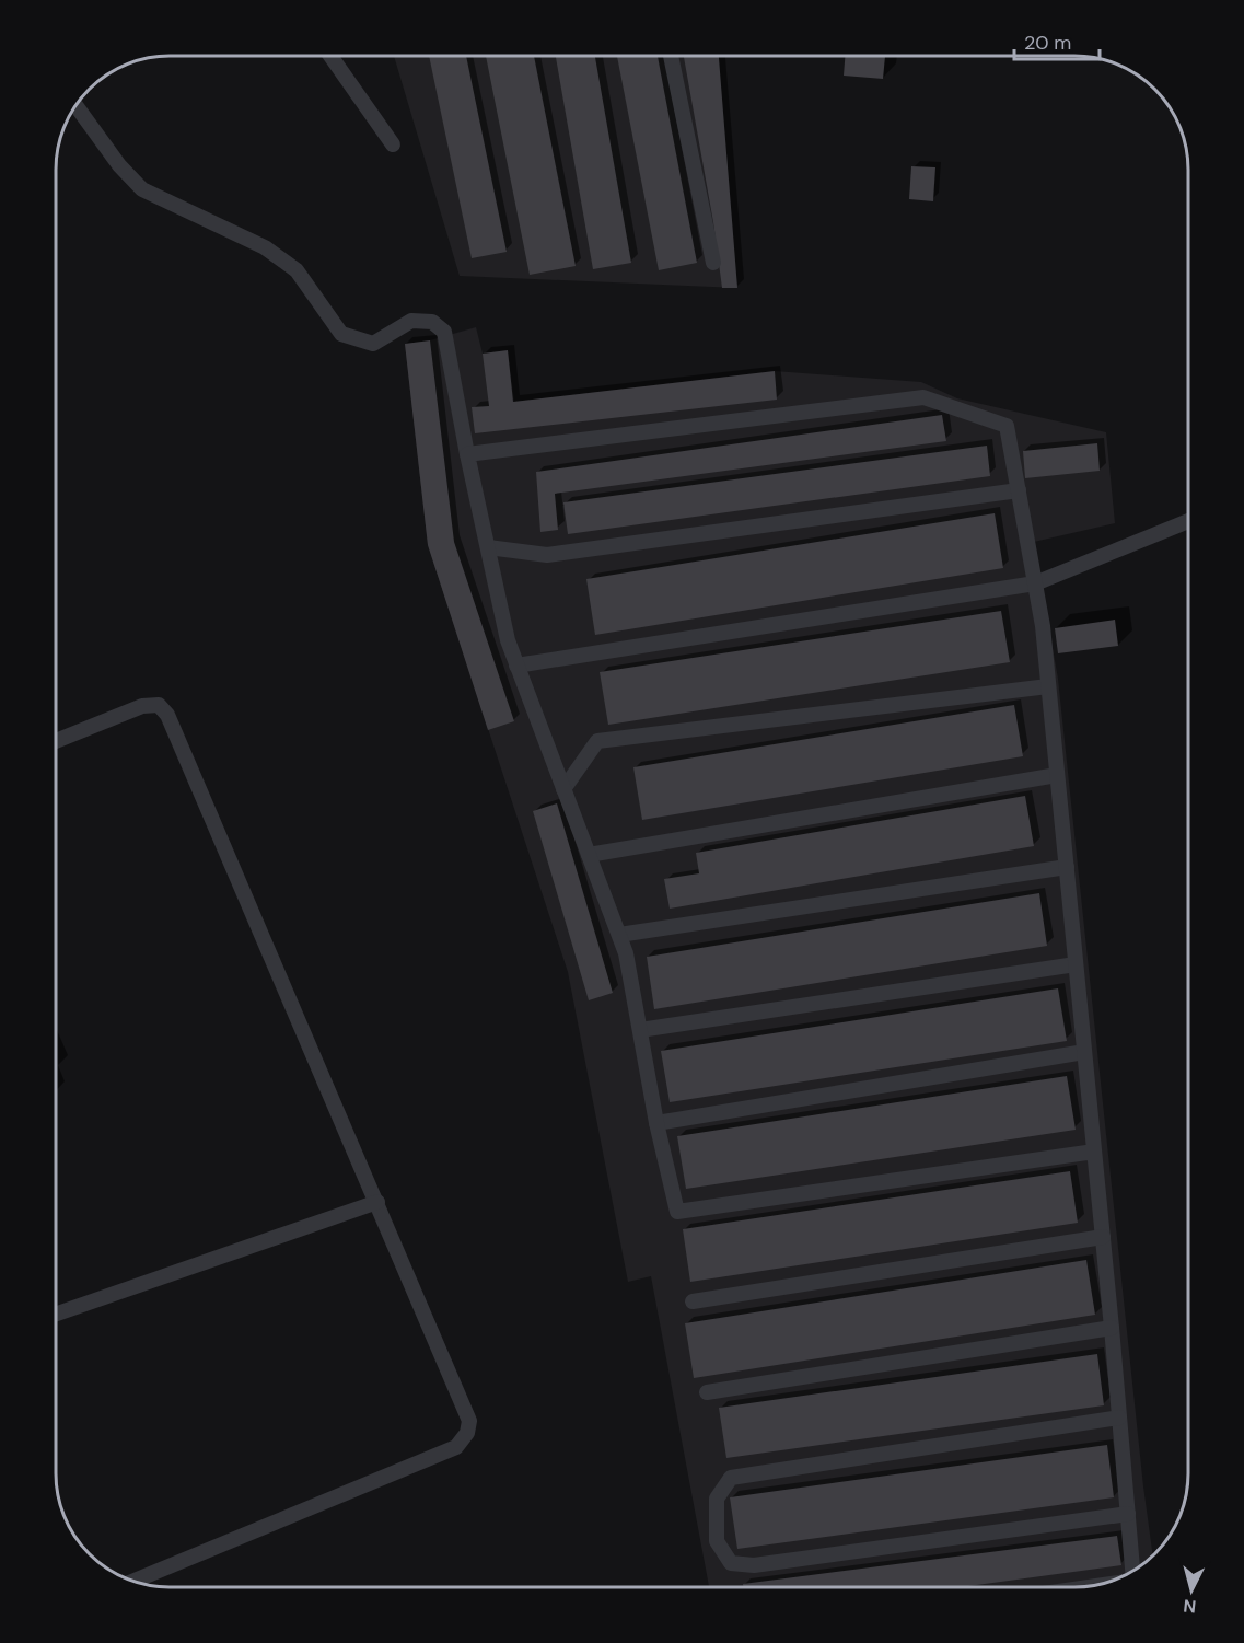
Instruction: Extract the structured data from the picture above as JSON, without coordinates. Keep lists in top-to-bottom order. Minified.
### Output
{"scale_bar":"20 m","north":"bottom"}
